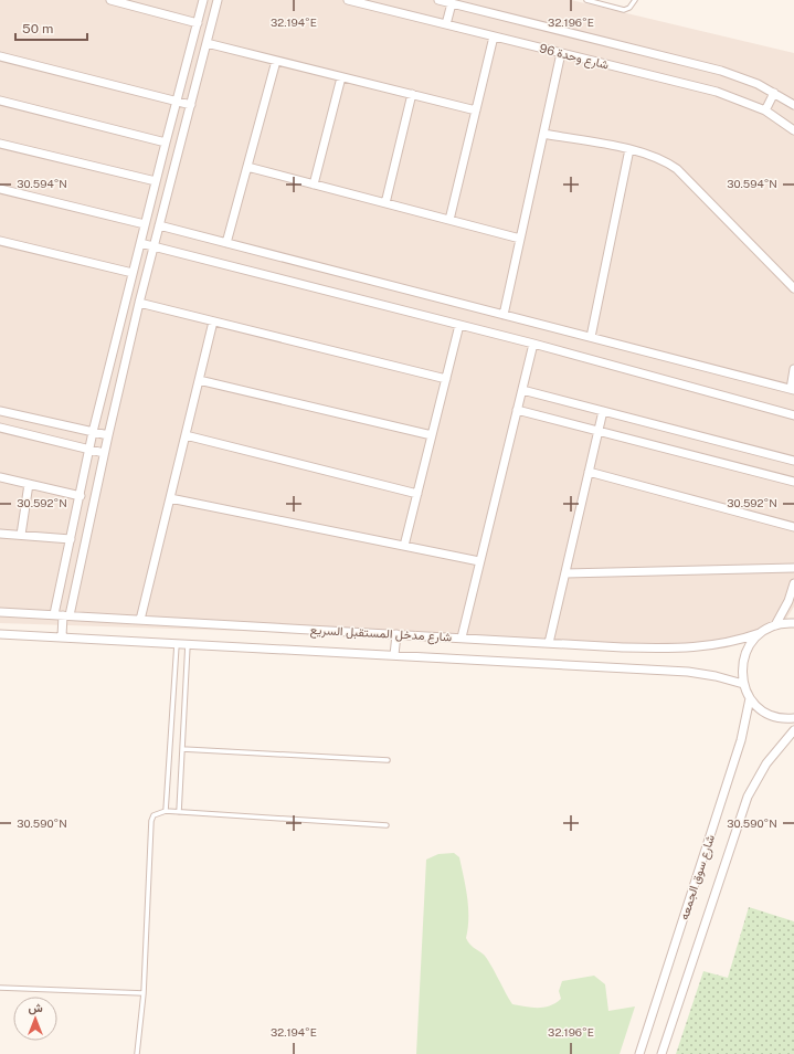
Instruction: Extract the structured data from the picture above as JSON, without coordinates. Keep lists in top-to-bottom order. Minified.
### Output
{"streets":{"street":["شارع وحدة 96","شارع مدخل المستقبل السريع","شارع سوق الجمعه"]},"scale_bar":"50 m","north":"top","coordinates":["32.194°E","32.196°E","30.594°N","30.592°N","30.590°N"]}
